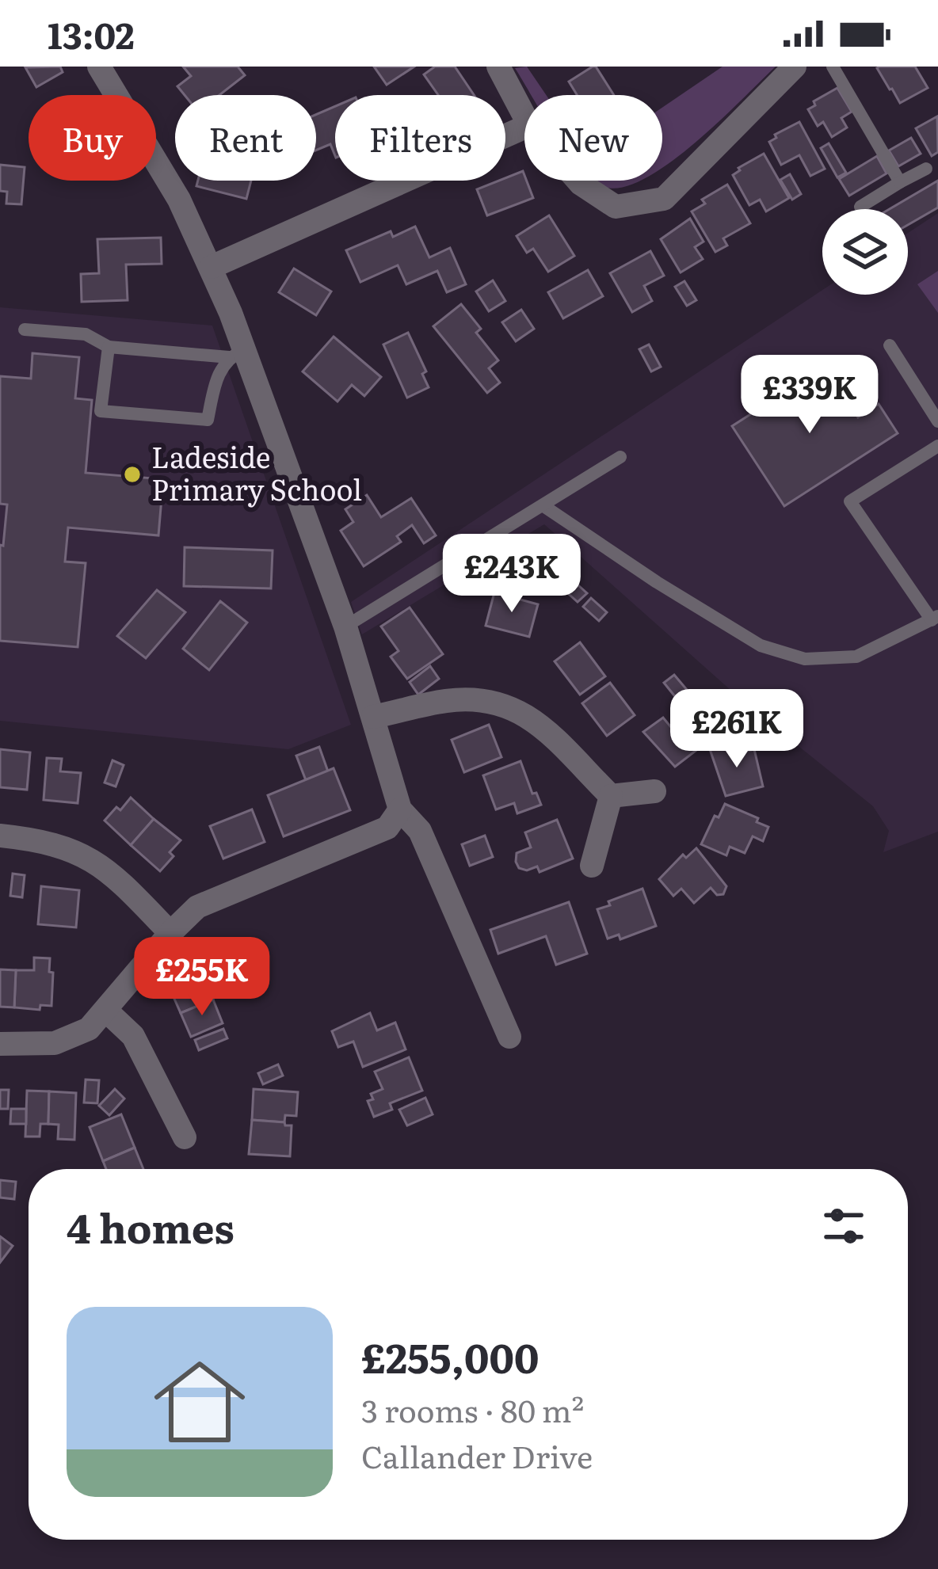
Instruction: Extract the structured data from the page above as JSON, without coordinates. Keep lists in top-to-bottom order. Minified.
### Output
{"places":["Ladeside Primary School"],"page":{"status":"13:02","chip":["Buy","Rent","Filters","New"],"price":["£339K","£243K","£261K","£255K"],"heading":"4 homes","list":[{"name":"£255,000","note":"3 rooms · 80 m² · Callander Drive"}]}}
